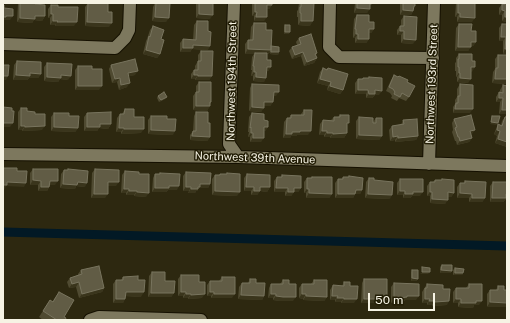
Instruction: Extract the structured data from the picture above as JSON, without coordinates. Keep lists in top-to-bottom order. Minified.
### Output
{"streets":{"street":["Northwest 194th Street","Northwest 193rd Street","Northwest 39th Avenue"]},"crossings":[["Northwest 194th Street","Northwest 39th Avenue"],["Northwest 193rd Street","Northwest 39th Avenue"]],"scale_bar":"50 m"}
